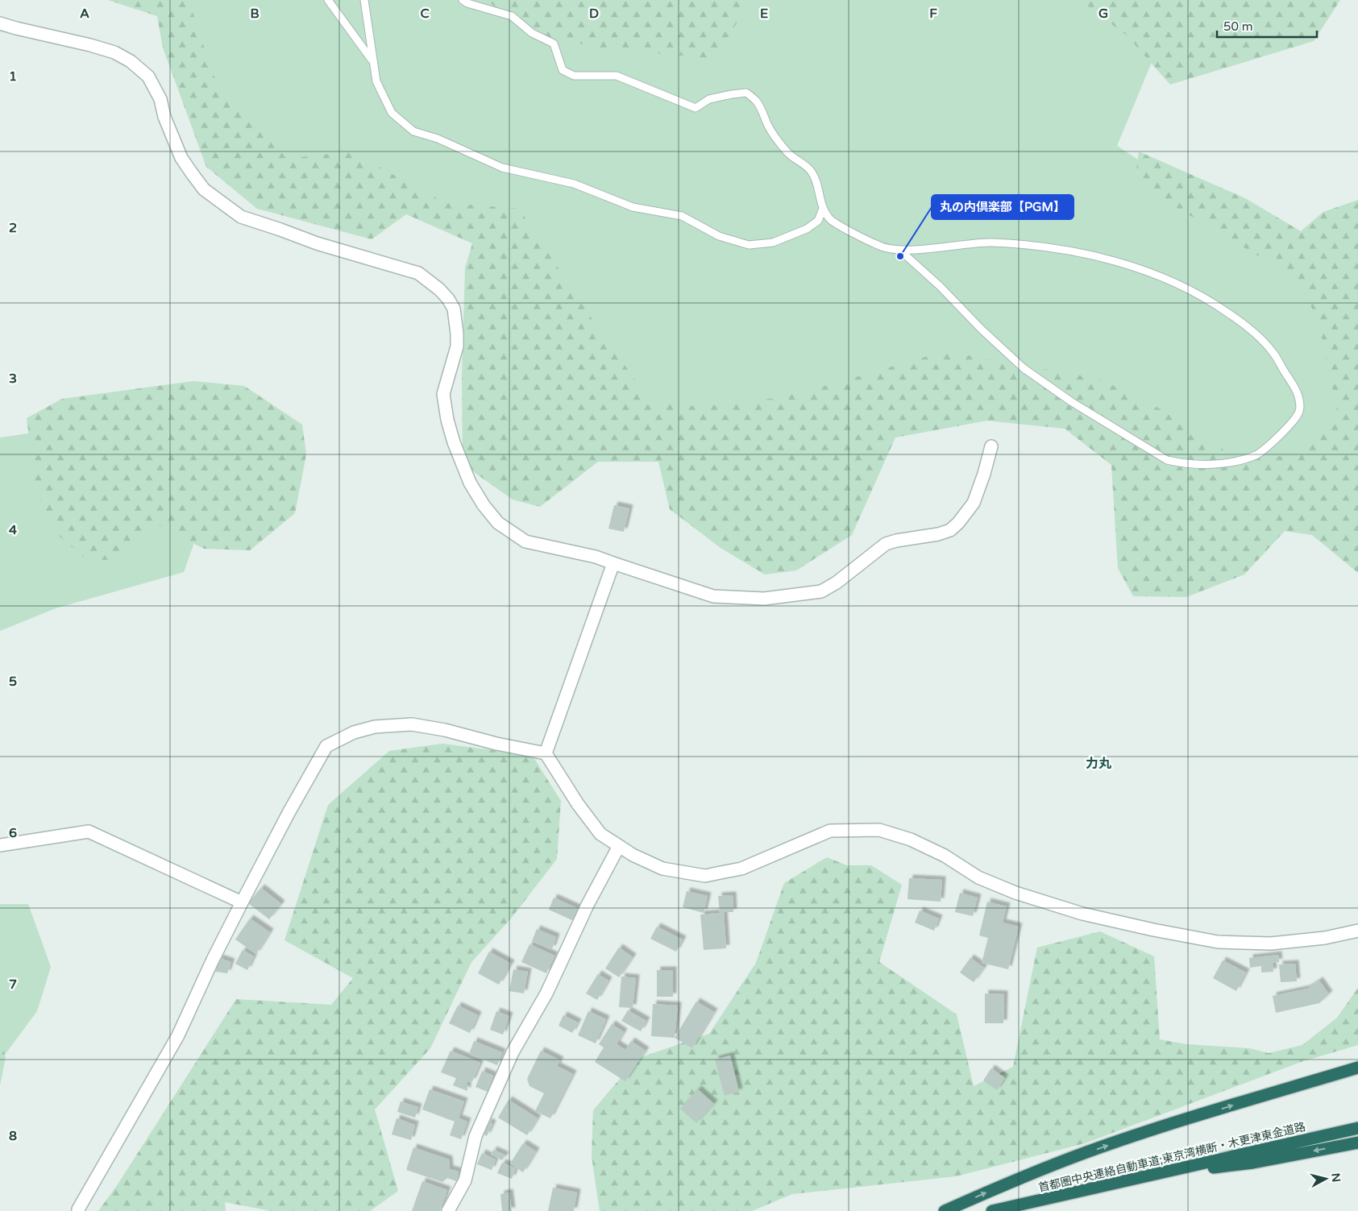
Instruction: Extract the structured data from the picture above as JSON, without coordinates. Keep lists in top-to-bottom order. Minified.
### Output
{"streets":{"highway":["首都圏中央連絡自動車道;東京湾横断・木更津東金道路"]},"districts":["力丸"],"places":["丸の内倶楽部【PGM】"],"scale_bar":"50 m","north":"right","grid":{"columns":["A","B","C","D","E","F","G"],"rows":["1","2","3","4","5","6","7","8"]}}
